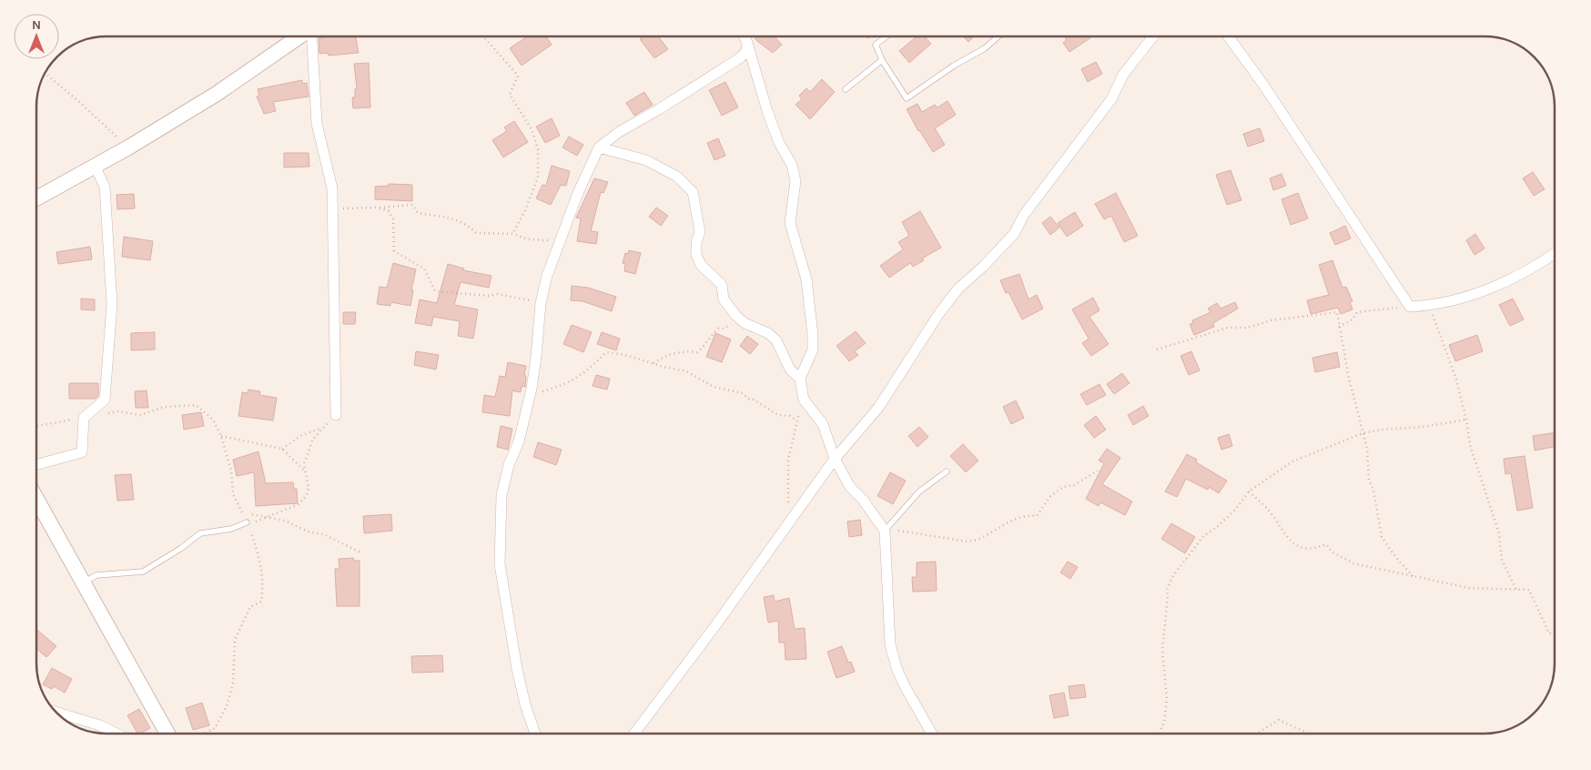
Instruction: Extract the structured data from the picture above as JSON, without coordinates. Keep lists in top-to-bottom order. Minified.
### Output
{"north":"top"}
